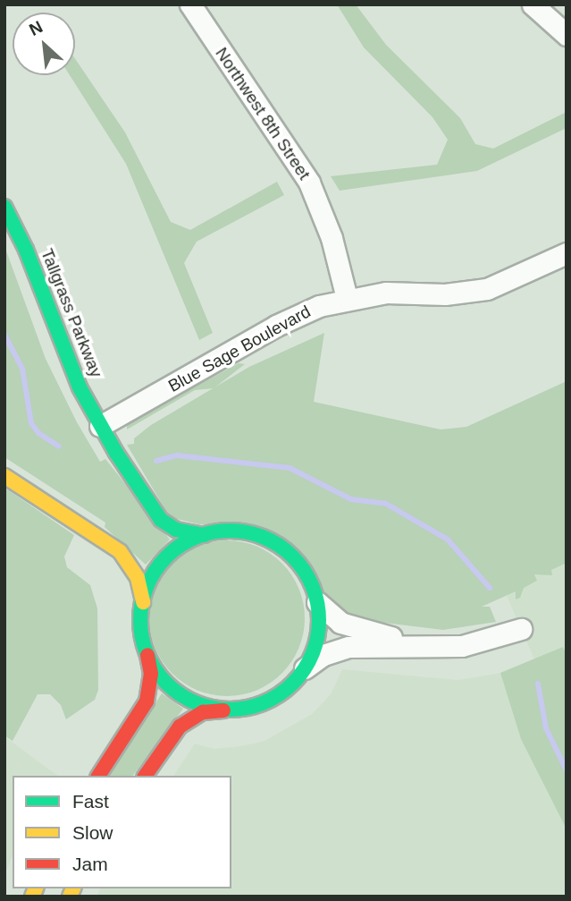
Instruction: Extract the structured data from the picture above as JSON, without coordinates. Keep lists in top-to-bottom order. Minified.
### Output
{"streets":{"street":["Northwest 8th Street","Tallgrass Parkway","Blue Sage Boulevard"]},"crossings":[["Northwest 8th Street","Blue Sage Boulevard"],["Tallgrass Parkway","Blue Sage Boulevard"]],"legend":["Fast","Slow","Jam"],"north":"top left"}
